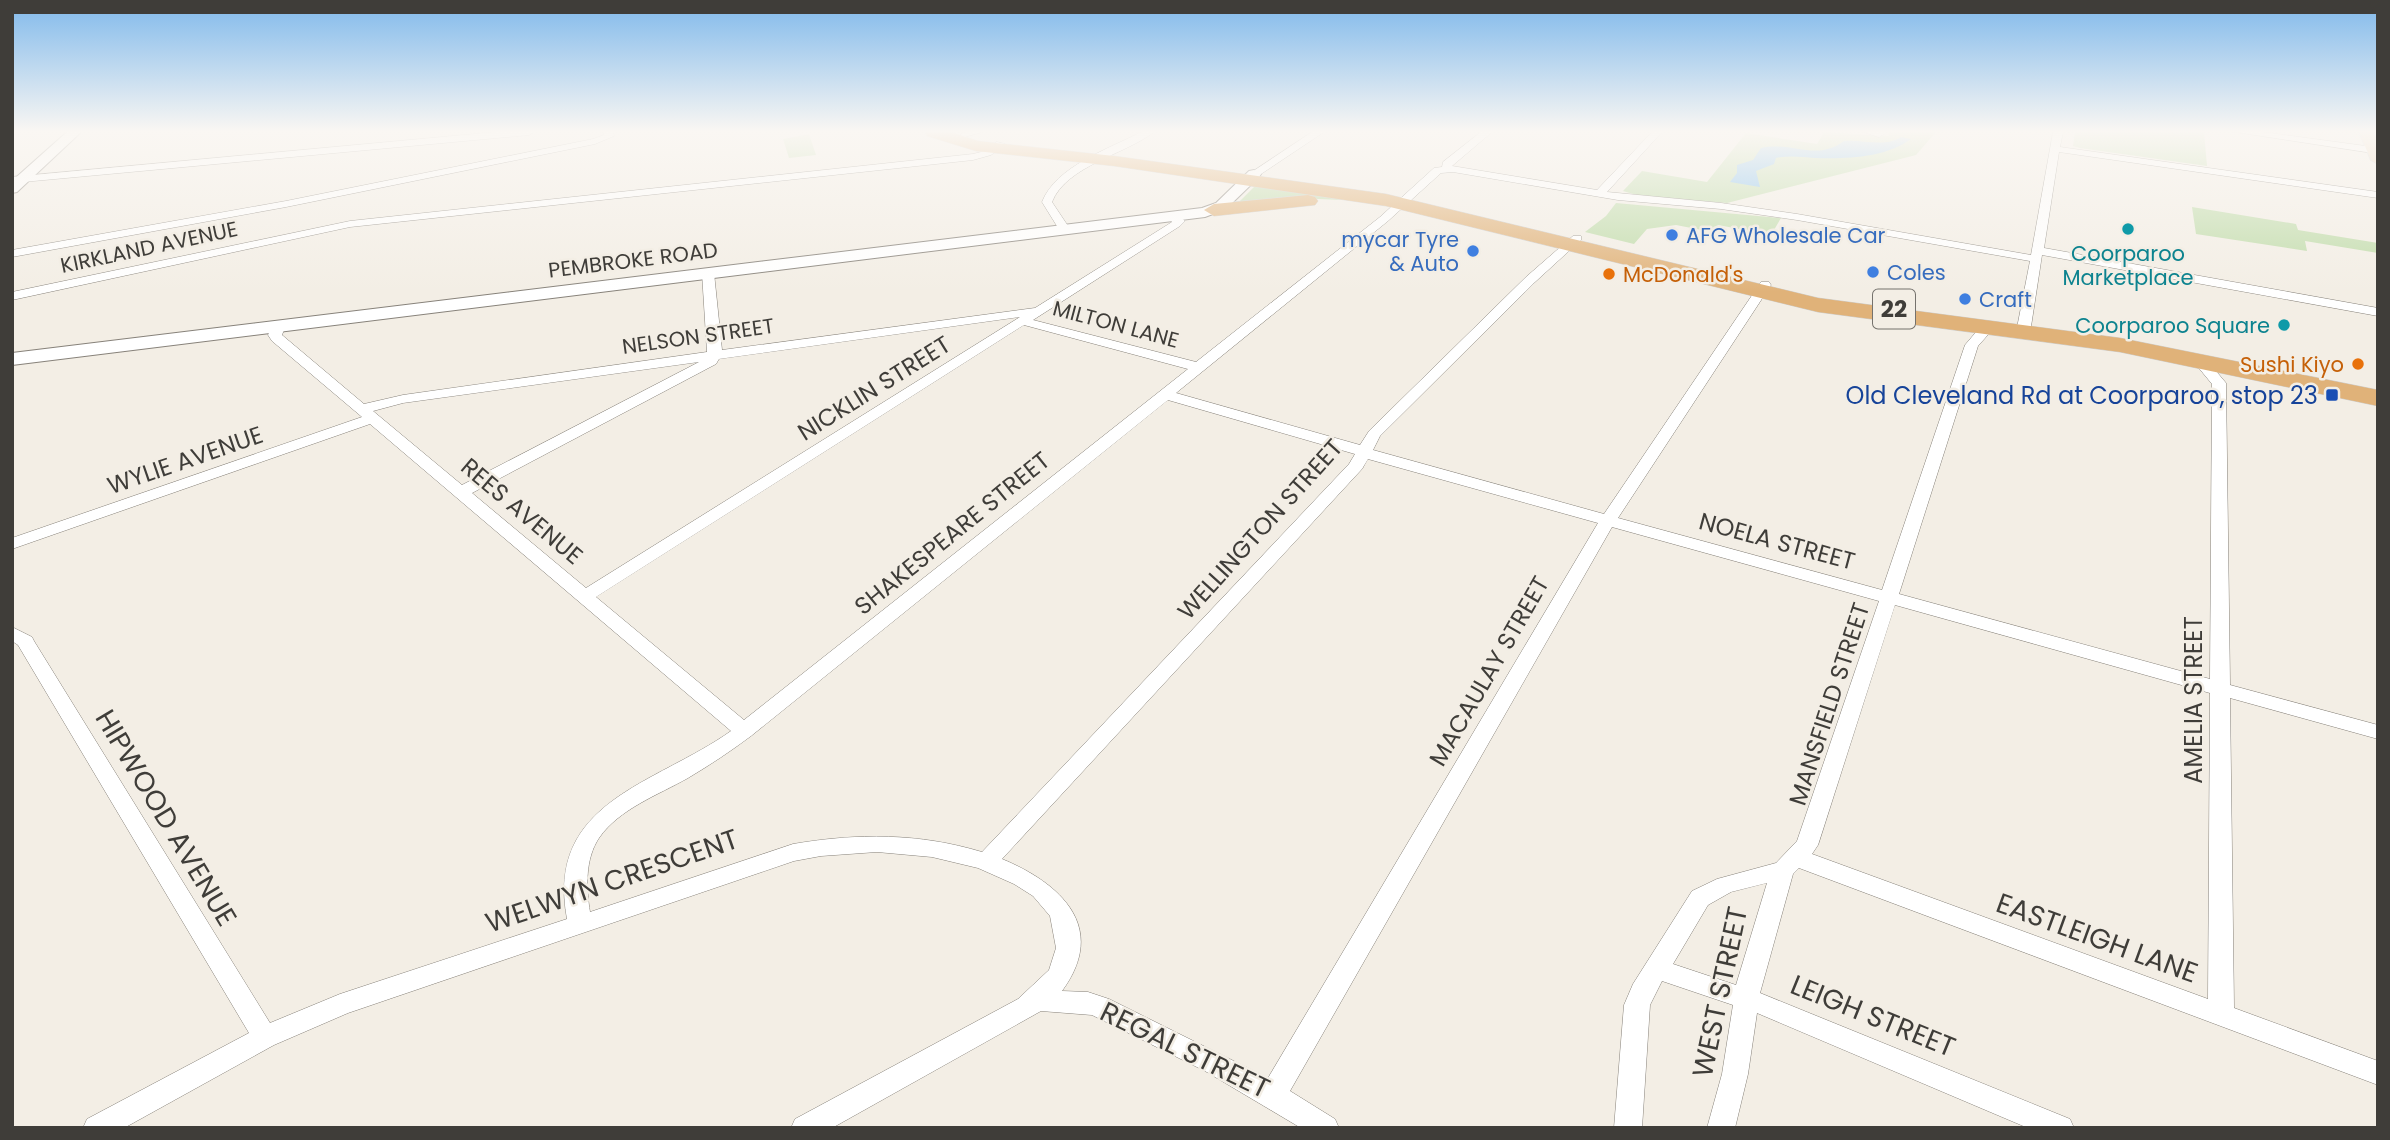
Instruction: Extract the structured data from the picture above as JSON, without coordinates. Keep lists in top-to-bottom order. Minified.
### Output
{"streets":{"highway":["22"],"street":["KIRKLAND AVENUE","PEMBROKE ROAD","MILTON LANE","NELSON STREET","NICKLIN STREET","WYLIE AVENUE","REES AVENUE","WELLINGTON STREET","SHAKESPEARE STREET","NOELA STREET","MACAULAY STREET","AMELIA STREET","MANSFIELD STREET","HIPWOOD AVENUE","WELWYN CRESCENT","EASTLEIGH LANE","WEST STREET","LEIGH STREET","REGAL STREET"]},"crossings":[["PEMBROKE ROAD","NICKLIN STREET"],["PEMBROKE ROAD","REES AVENUE"],["22","WELLINGTON STREET"],["22","SHAKESPEARE STREET"],["22","MACAULAY STREET"],["22","AMELIA STREET"],["22","MANSFIELD STREET"],["MILTON LANE","NICKLIN STREET"],["MILTON LANE","SHAKESPEARE STREET"],["NELSON STREET","NICKLIN STREET"],["NELSON STREET","WYLIE AVENUE"],["NELSON STREET","REES AVENUE"],["NICKLIN STREET","REES AVENUE"],["WYLIE AVENUE","REES AVENUE"],["REES AVENUE","SHAKESPEARE STREET"],["WELLINGTON STREET","NOELA STREET"],["WELLINGTON STREET","WELWYN CRESCENT"],["SHAKESPEARE STREET","NOELA STREET"],["SHAKESPEARE STREET","WELWYN CRESCENT"],["NOELA STREET","MACAULAY STREET"],["NOELA STREET","AMELIA STREET"],["NOELA STREET","MANSFIELD STREET"],["MACAULAY STREET","REGAL STREET"],["AMELIA STREET","EASTLEIGH LANE"],["MANSFIELD STREET","EASTLEIGH LANE"],["MANSFIELD STREET","WEST STREET"],["HIPWOOD AVENUE","WELWYN CRESCENT"],["WELWYN CRESCENT","REGAL STREET"],["EASTLEIGH LANE","WEST STREET"],["WEST STREET","LEIGH STREET"]],"places":{"other":["Coorparoo Marketplace","AFG Wholesale Car","mycar Tyre & Auto","Coles","McDonald's","Craft","Coorparoo Square","Sushi Kiyo"],"transit":["Old Cleveland Rd at Coorparoo, stop 23"]}}
